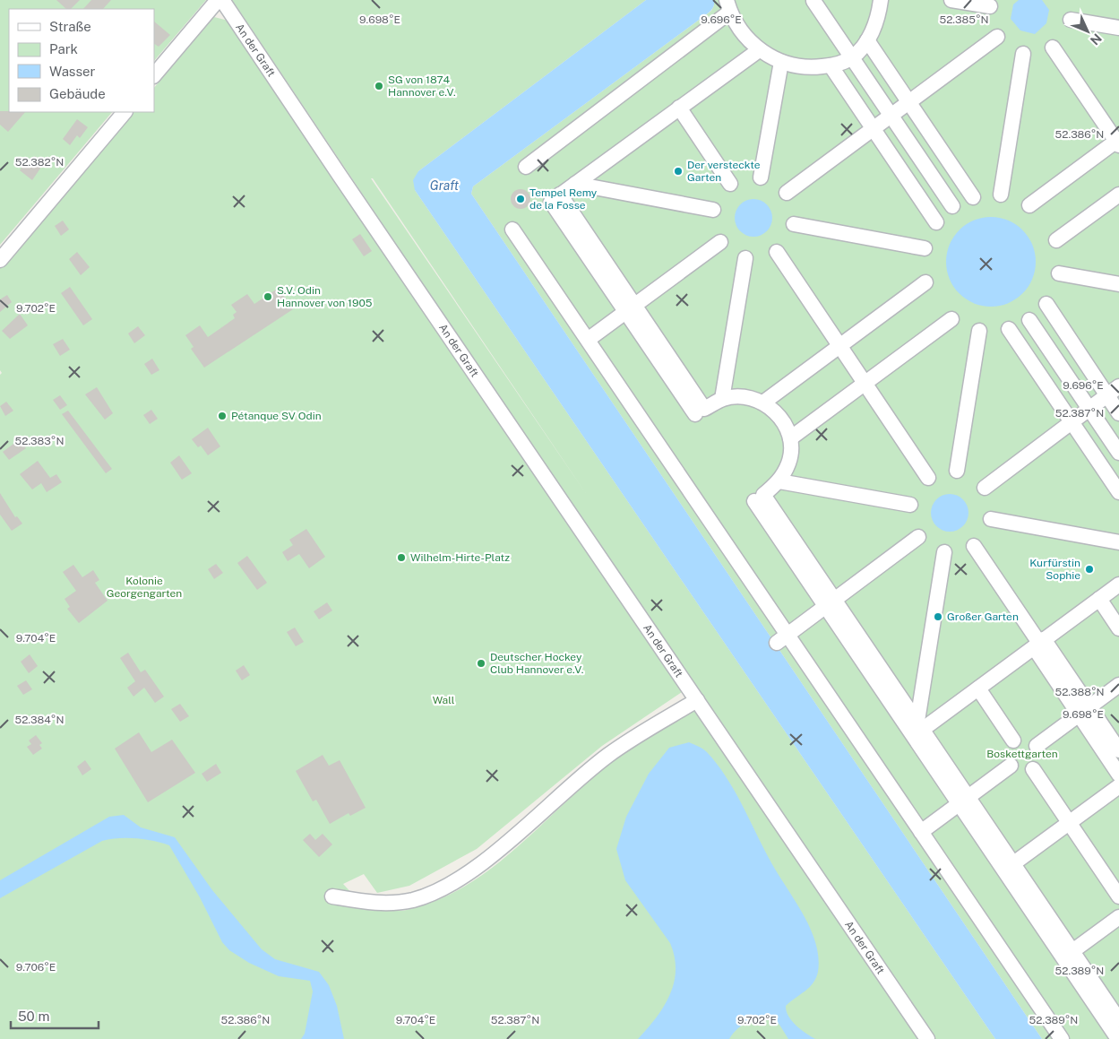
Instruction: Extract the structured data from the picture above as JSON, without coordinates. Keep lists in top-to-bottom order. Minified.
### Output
{"streets":{"street":["An der Graft"]},"water":["Graft"],"parks":["Kolonie Georgengarten","Wall","Boskettgarten"],"places":["SG von 1874 Hannover e.V.","Der versteckte Garten","Tempel Remy de la Fosse","S.V. Odin Hannover von 1905","Pétanque SV Odin","Wilhelm-Hirte-Platz","Kurfürstin Sophie","Großer Garten","Deutscher Hockey Club Hannover e.V."],"legend":["Straße","Park","Wasser","Gebäude"],"scale_bar":"50 m","north":"bottom right","coordinates":["9.698°E","9.696°E","52.385°N","52.386°N","52.382°N","9.702°E","52.387°N","52.383°N","9.704°E","52.388°N","52.384°N","9.706°E","52.389°N"]}
